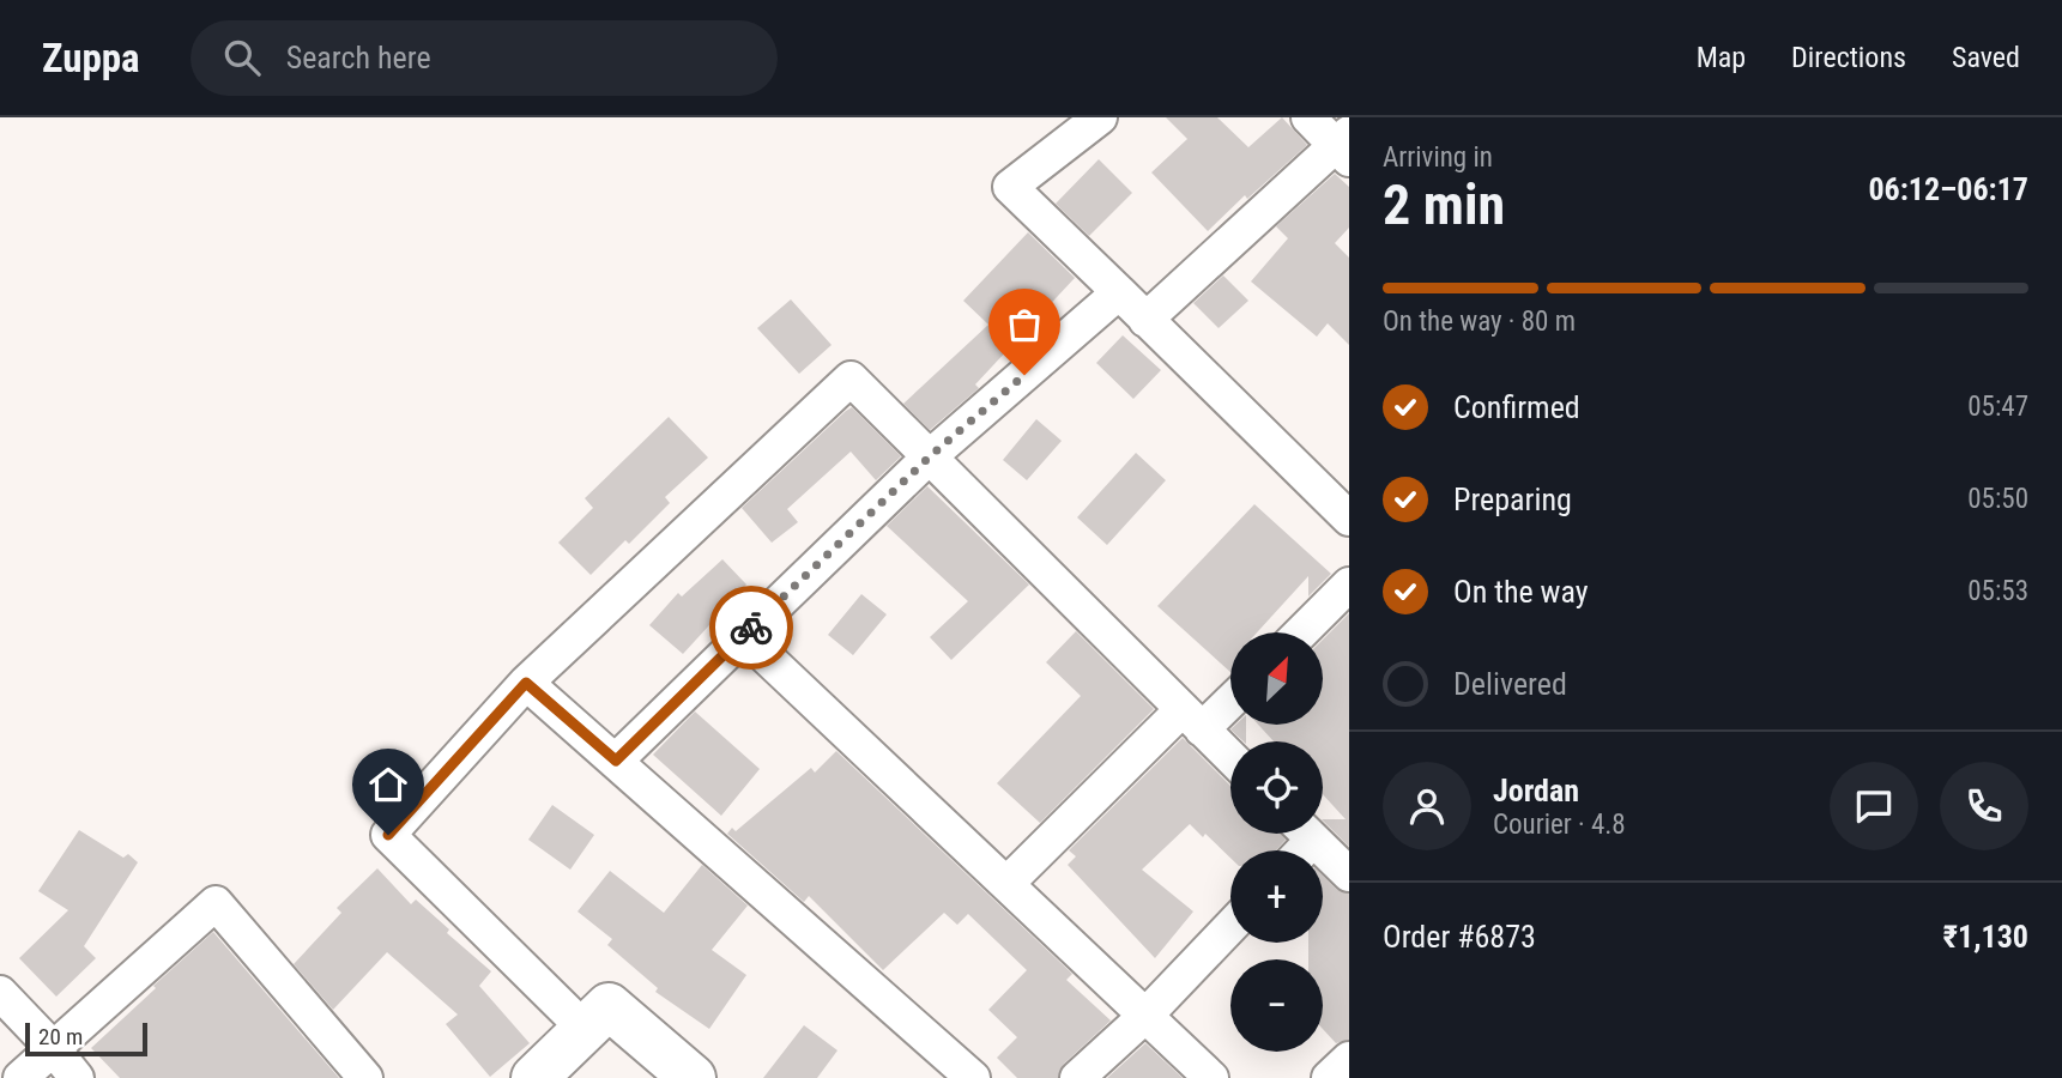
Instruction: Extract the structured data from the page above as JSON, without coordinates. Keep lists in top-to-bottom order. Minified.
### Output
{"scale_bar":"20 m","north":"top right","page":{"header":"Zuppa","search":"Search here","nav":["Map","Directions","Saved"],"heading":["2 min","Arriving in","06:12–06:17"],"panel":["Jordan","Courier · 4.8","Order #6873","₹1,130"],"bar":"On the way · 80 m","list":[["Confirmed","05:47"],["Preparing","05:50"],["On the way","05:53"],"Delivered"],"map_buttons":["+","−"],"scale":"20 m"}}
